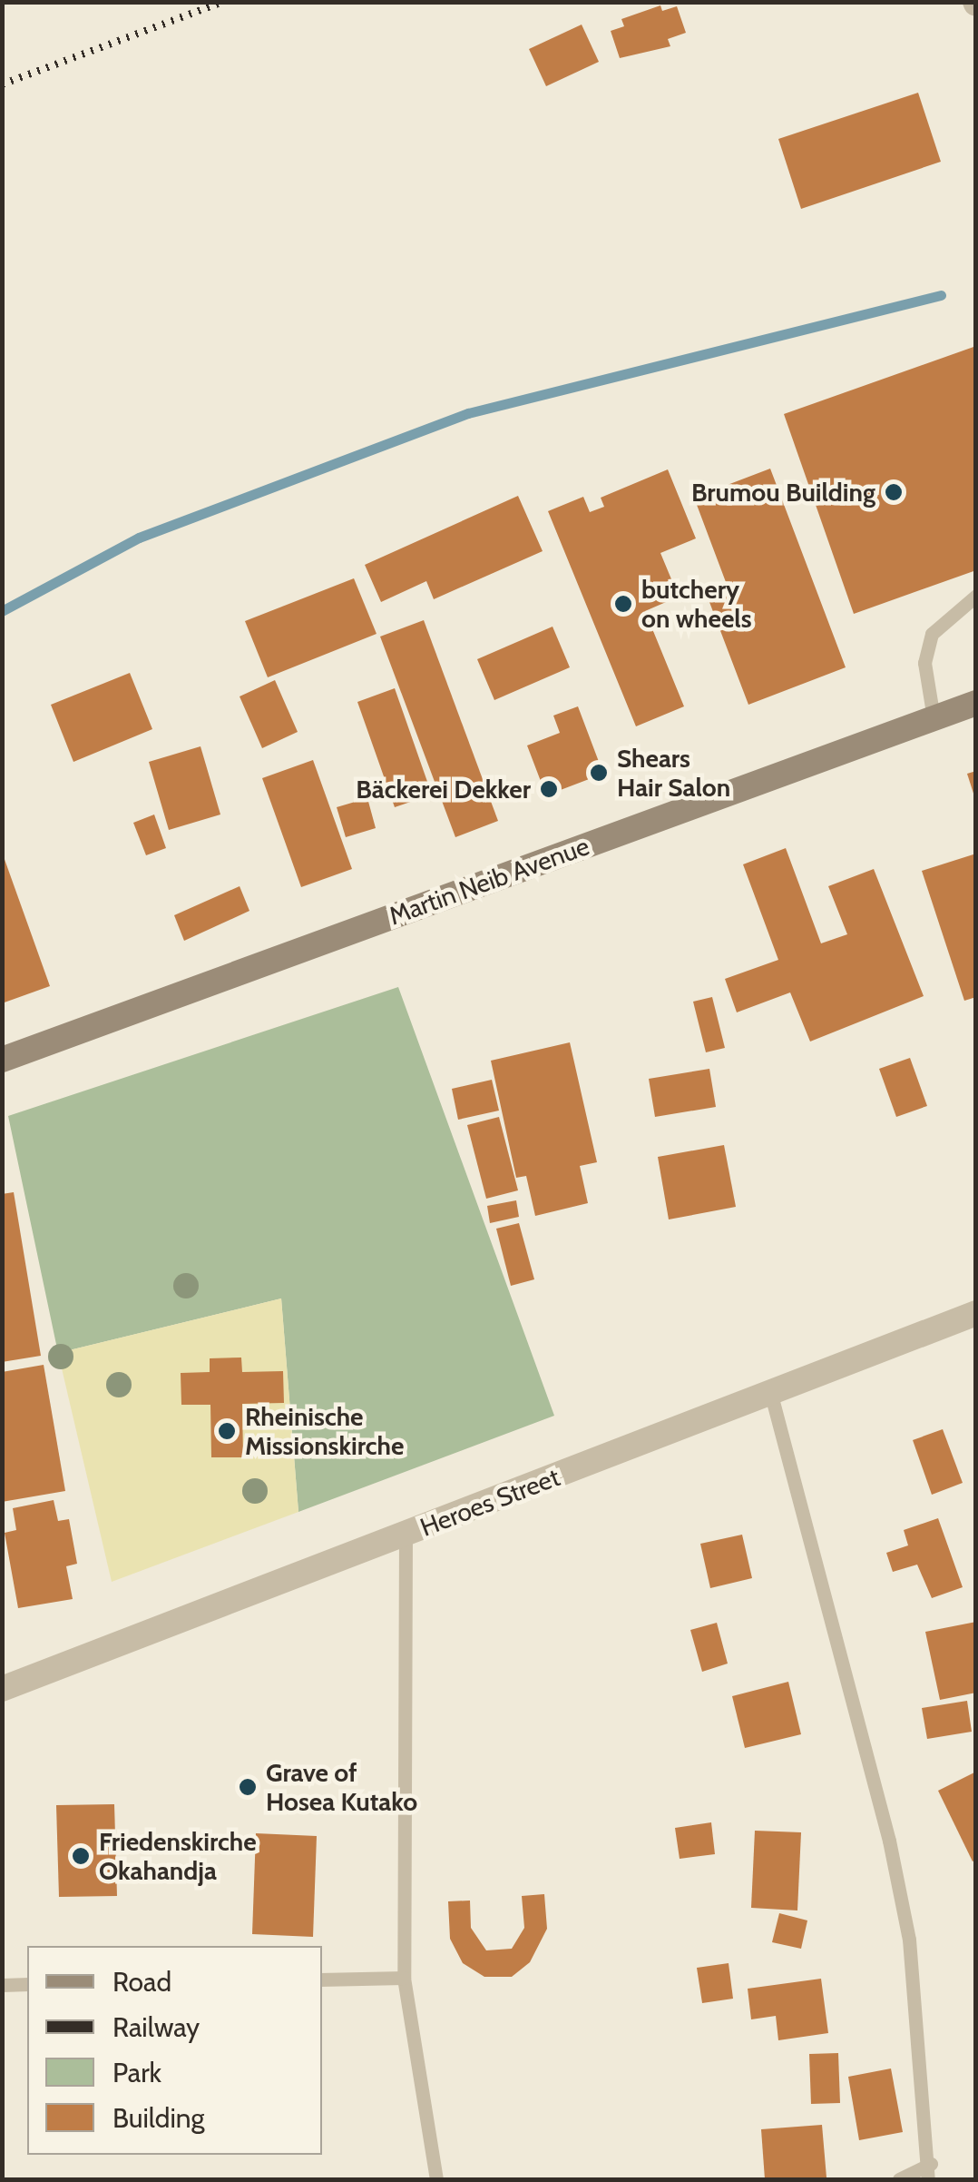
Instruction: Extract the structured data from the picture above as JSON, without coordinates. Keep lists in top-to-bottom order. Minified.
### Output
{"streets":{"main road":["Martin Neib Avenue"],"street":["Heroes Street"]},"places":["Brumou Building","butchery on wheels","Shears Hair Salon","Bäckerei Dekker","Rheinische Missionskirche","Grave of Hosea Kutako","Friedenskirche Okahandja"],"legend":["Road","Railway","Park","Building"]}
